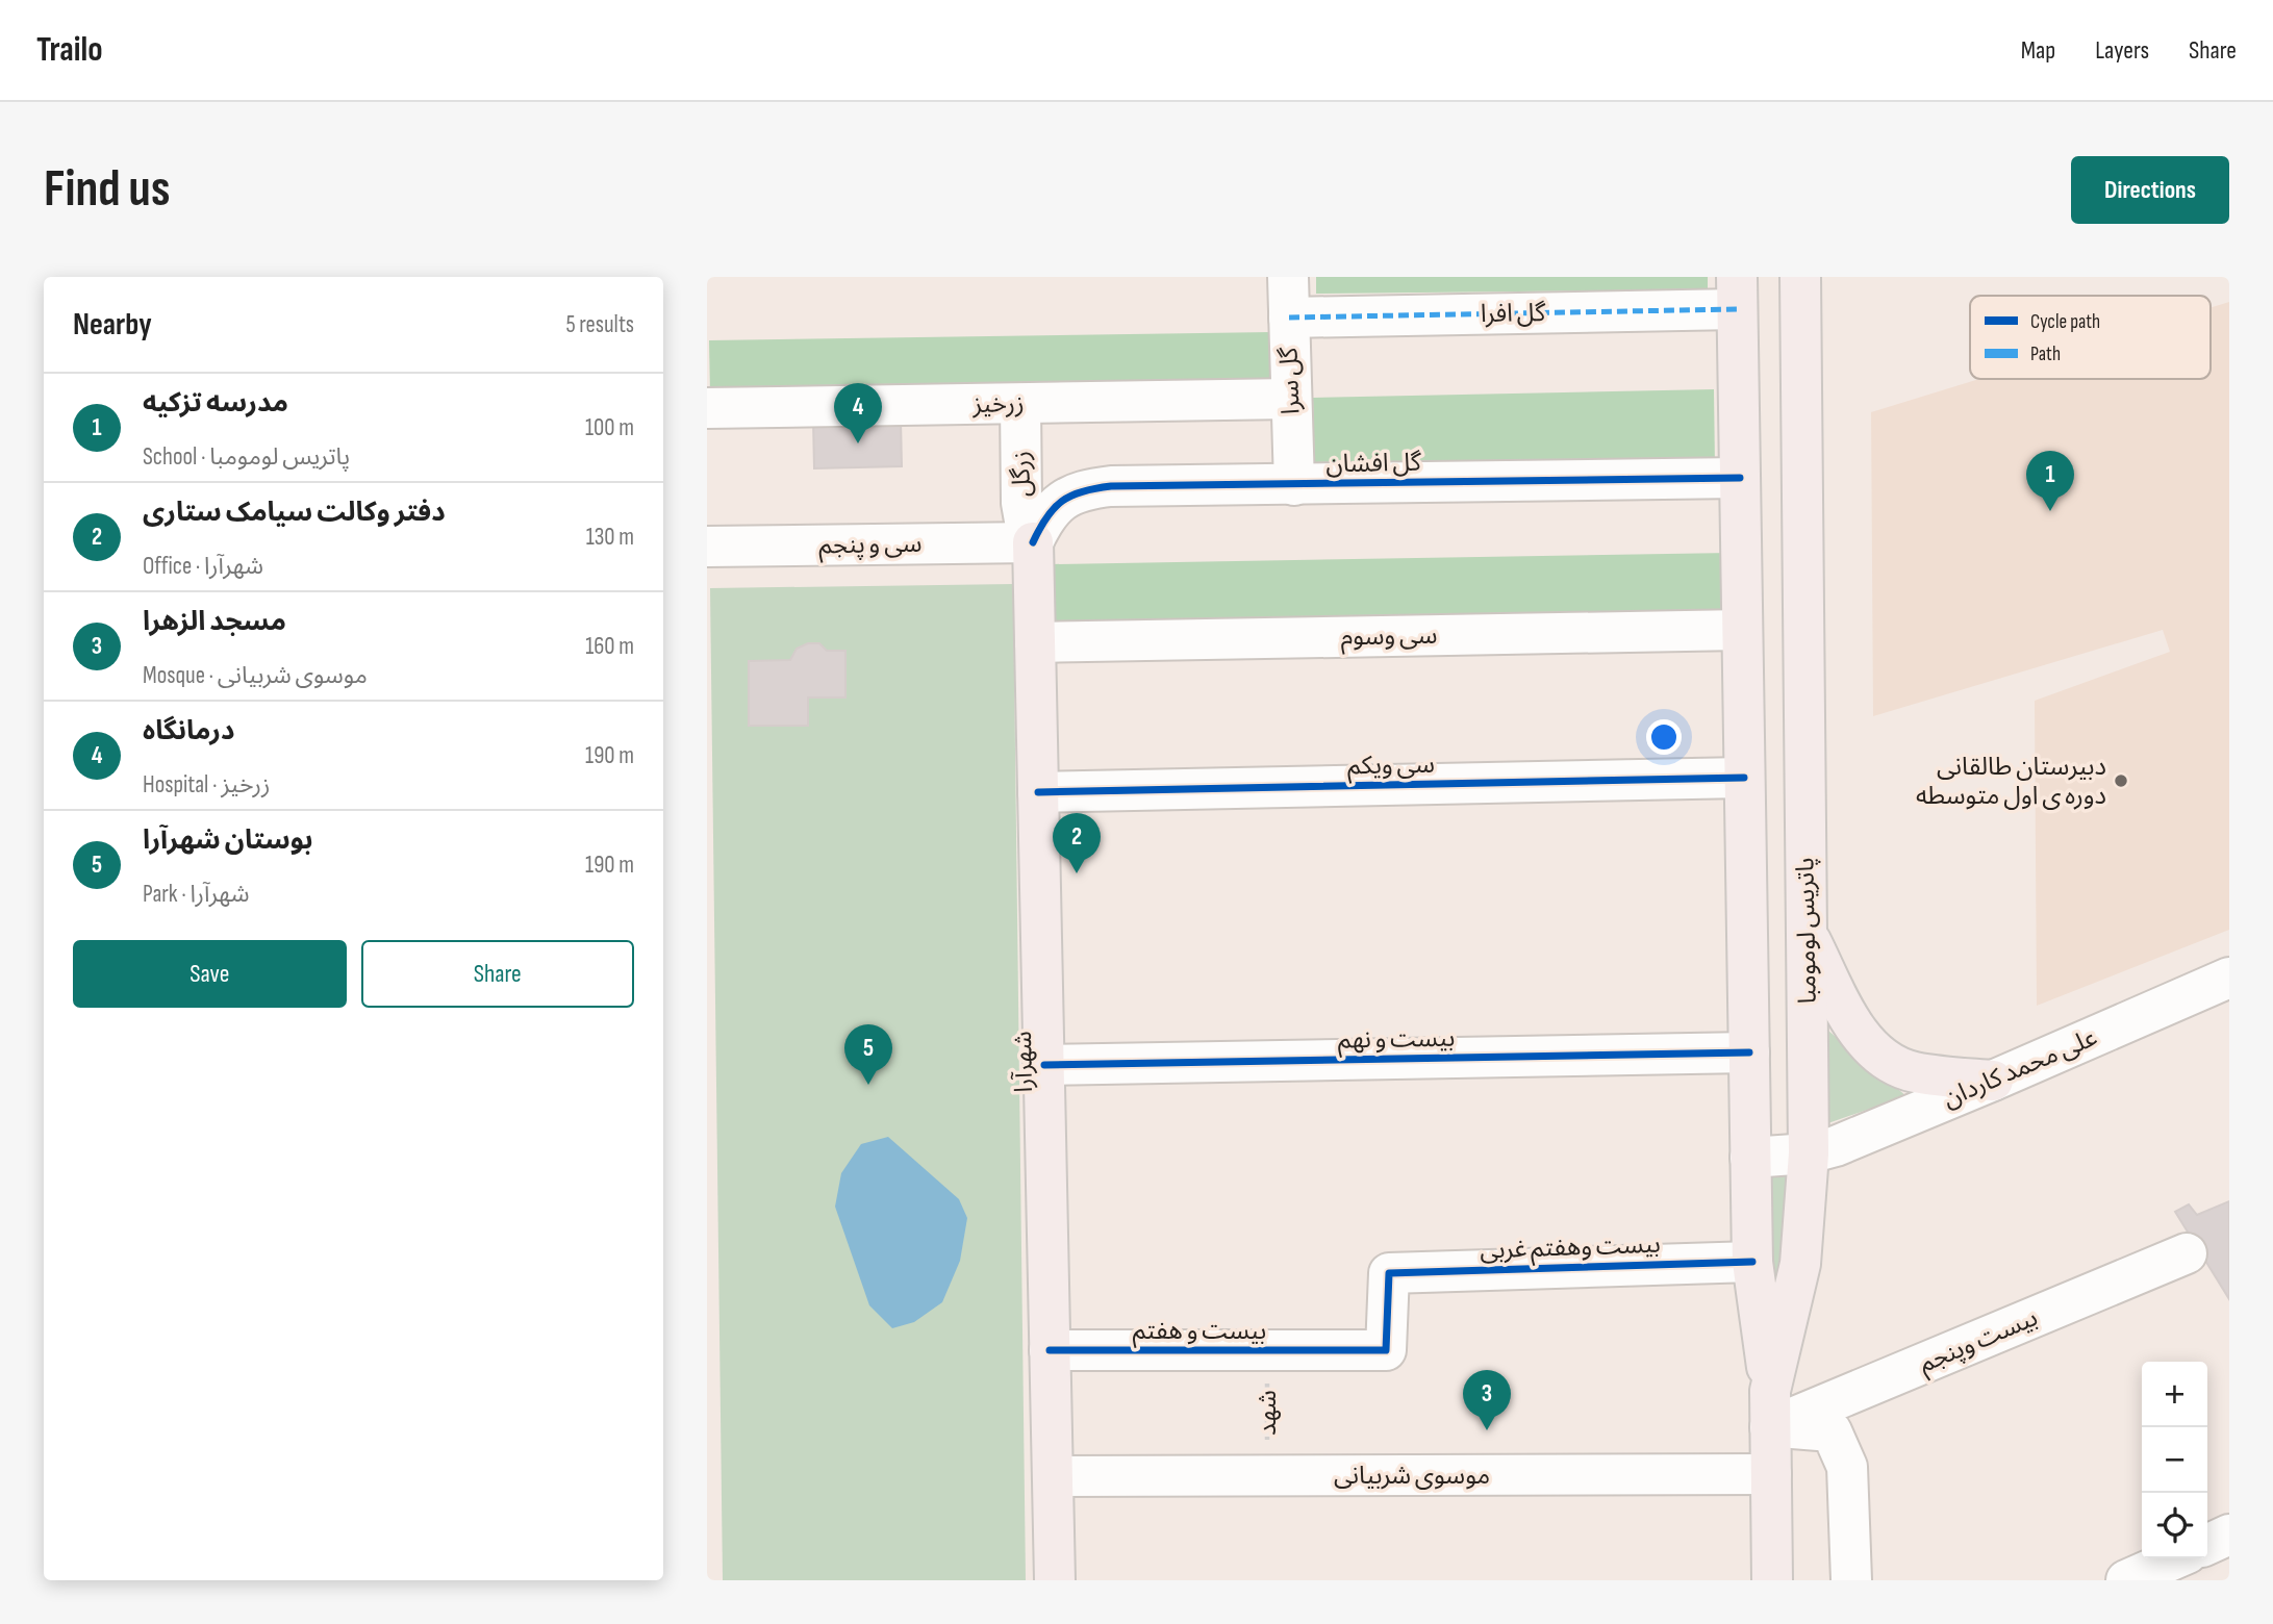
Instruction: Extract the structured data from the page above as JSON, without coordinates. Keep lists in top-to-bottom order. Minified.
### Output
{"streets":{"main road":["پاتریس لومومبا","شهرآرا"],"street":["گل افرا","گل سرا","زرخیز","گل افشان","زرگل","سی و پنجم","سی وسوم","سی ویکم","بیست و نهم","علی محمد کاردان","بیست وهفتم غربی","بیست و هفتم","بیست وپنجم","موسوی شربیانی"],"path":["شهد"]},"crossings":[["گل افرا","گل سرا"],["گل سرا","زرخیز"],["گل سرا","گل افشان"],["زرخیز","زرگل"],["گل افشان","زرگل"],["گل افشان","سی و پنجم"],["گل افشان","شهرآرا"],["زرگل","سی و پنجم"],["زرگل","شهرآرا"],["سی و پنجم","شهرآرا"],["سی وسوم","شهرآرا"],["سی ویکم","شهرآرا"],["پاتریس لومومبا","علی محمد کاردان"],["پاتریس لومومبا","بیست وپنجم"],["پاتریس لومومبا","موسوی شربیانی"],["بیست و نهم","شهرآرا"],["شهرآرا","بیست و هفتم"],["شهرآرا","موسوی شربیانی"],["بیست وهفتم غربی","بیست و هفتم"],["بیست و هفتم","شهد"],["شهد","موسوی شربیانی"]],"places":["دبیرستان طالقانی دوره ی اول متوسطه"],"legend":["Cycle path","Path"],"page":{"header":"Trailo","nav":["Map","Layers","Share"],"buttons":["Directions",["Save","Share"]],"title":"Find us","heading":["Nearby","5 results"],"list":[{"mark":"1","name":"مدرسه تزکیه","note":"School · پاتریس لومومبا","value":"100 m"},{"mark":"2","name":"دفتر وکالت سیامک ستاری","note":"Office · شهرآرا","value":"130 m"},{"mark":"3","name":"مسجد الزهرا","note":"Mosque · موسوی شربیانی","value":"160 m"},{"mark":"4","name":"درمانگاه","note":"Hospital · زرخیز","value":"190 m"},{"mark":"5","name":"بوستان شهرآرا","note":"Park · شهرآرا","value":"190 m"}],"pins":["4","1","2","5","3"],"map_buttons":["+","−"]}}
